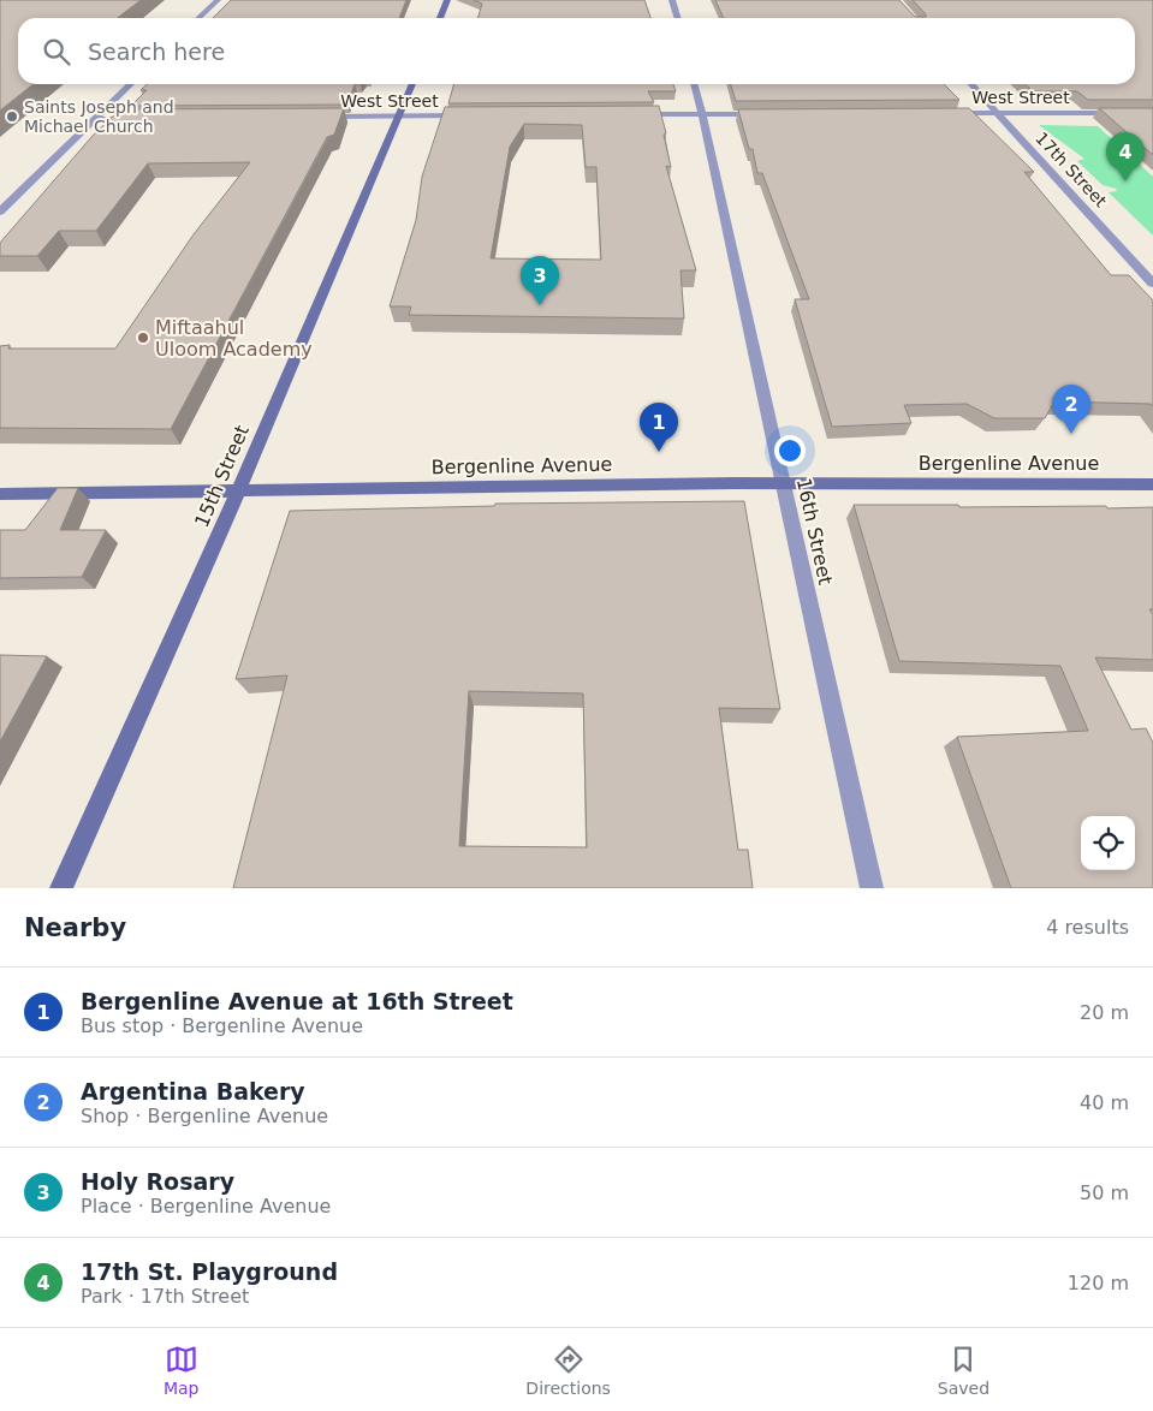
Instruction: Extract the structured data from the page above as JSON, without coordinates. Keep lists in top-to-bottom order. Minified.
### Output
{"streets":{"street":["West Street","17th Street","Bergenline Avenue","15th Street","16th Street"]},"crossings":[["West Street","17th Street"],["West Street","15th Street"],["Bergenline Avenue","15th Street"],["Bergenline Avenue","16th Street"]],"places":["Saints Joseph and Michael Church","Miftaahul Uloom Academy"],"page":{"search":"Search here","pins":["4","3","2","1"],"heading":["Nearby","4 results"],"list":[{"mark":"1","name":"Bergenline Avenue at 16th Street","note":"Bus stop · Bergenline Avenue","value":"20 m"},{"mark":"2","name":"Argentina Bakery","note":"Shop · Bergenline Avenue","value":"40 m"},{"mark":"3","name":"Holy Rosary","note":"Place · Bergenline Avenue","value":"50 m"},{"mark":"4","name":"17th St. Playground","note":"Park · 17th Street","value":"120 m"}],"nav":["Map","Directions","Saved"]}}
